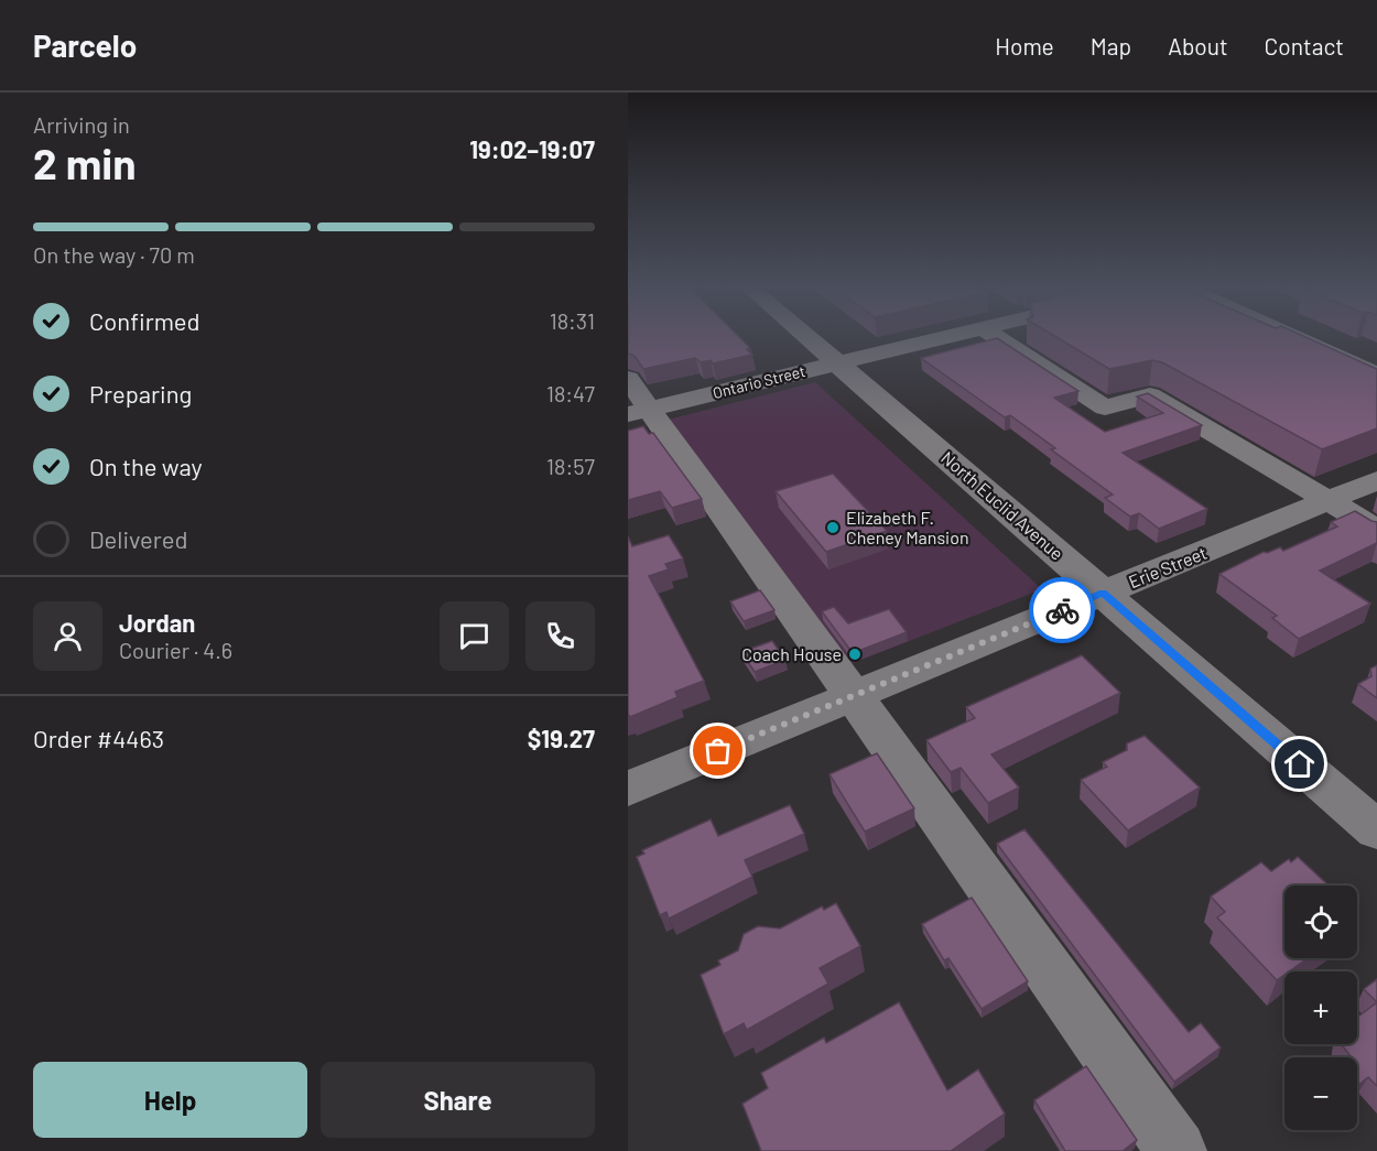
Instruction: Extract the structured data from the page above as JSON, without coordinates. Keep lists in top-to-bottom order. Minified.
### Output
{"streets":{"street":["Ontario Street","North Euclid Avenue","Erie Street"]},"crossings":[["Ontario Street","North Euclid Avenue"],["North Euclid Avenue","Erie Street"]],"places":["Elizabeth F. Cheney Mansion","Coach House"],"page":{"header":"Parcelo","nav":["Home","Map","About","Contact"],"heading":["2 min","Arriving in","19:02–19:07"],"panel":["Jordan","Courier · 4.6","Order #4463","$19.27"],"bar":"On the way · 70 m","list":[["Confirmed","18:31"],["Preparing","18:47"],["On the way","18:57"],"Delivered"],"map_buttons":["+","−"],"buttons":["Help","Share"]}}
